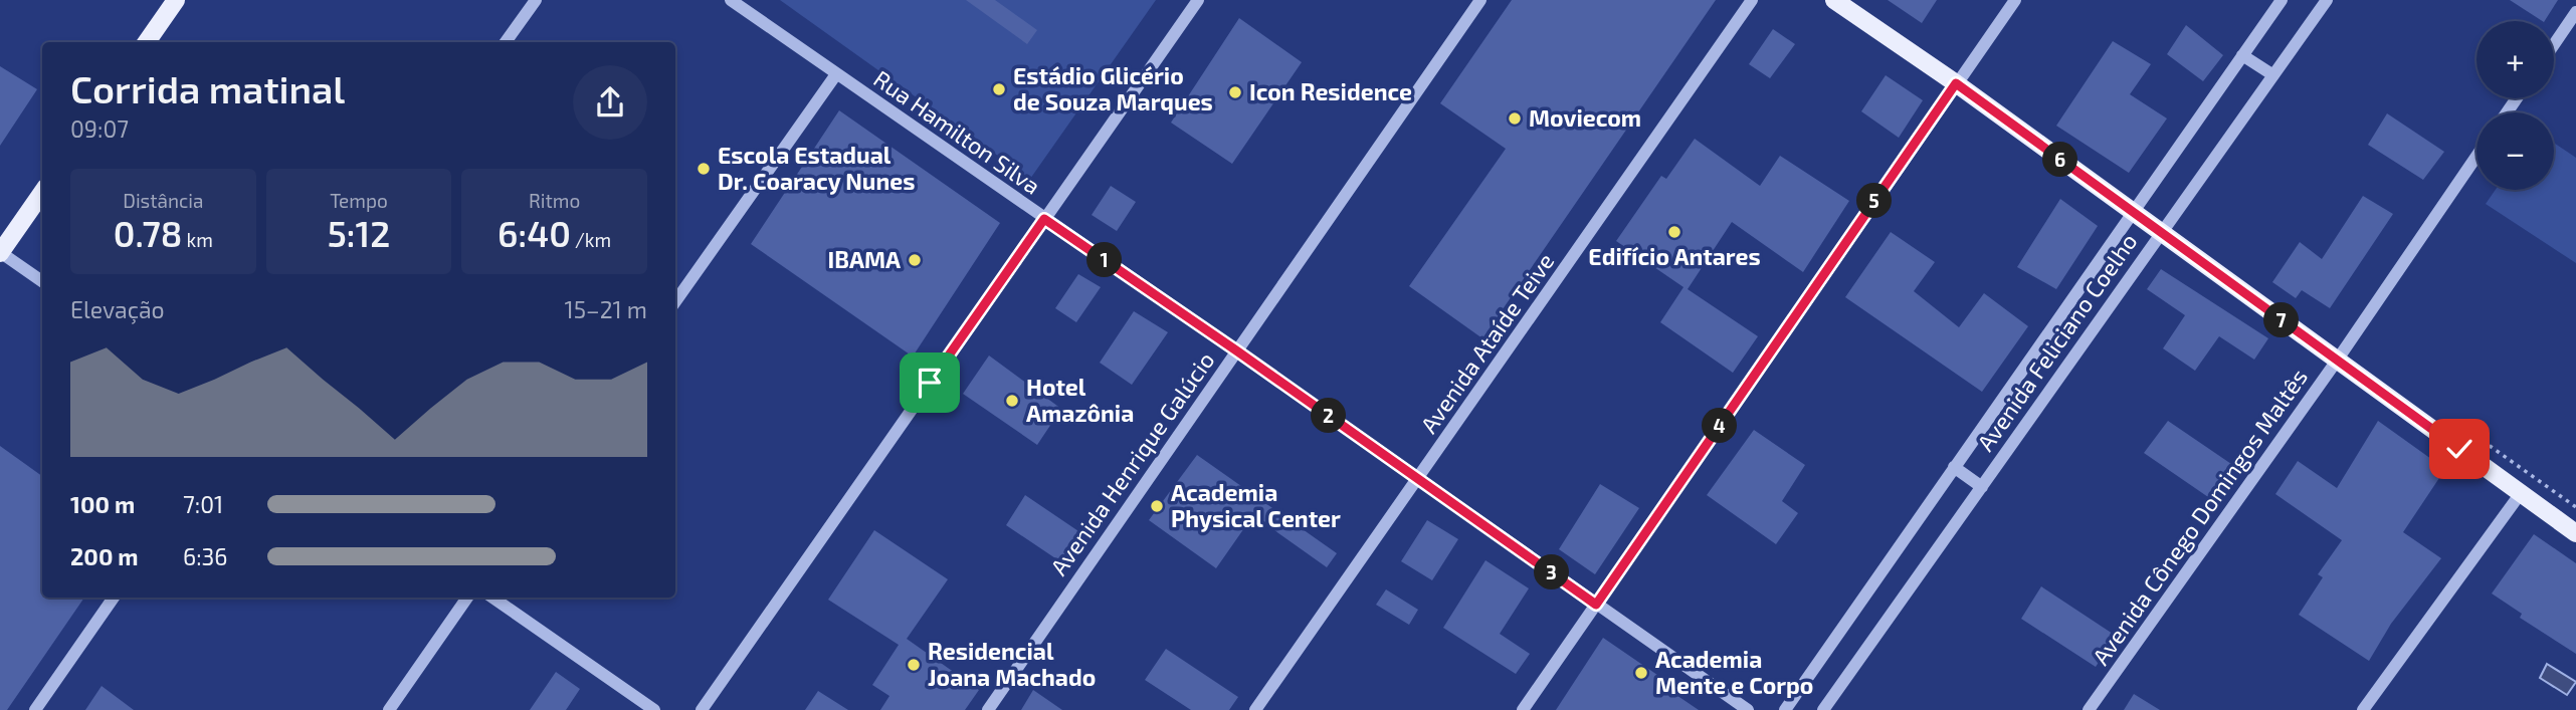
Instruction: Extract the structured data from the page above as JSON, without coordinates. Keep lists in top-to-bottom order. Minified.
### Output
{"streets":{"street":["Rua Hamilton Silva","Avenida Feliciano Coelho","Avenida Ataíde Teive","Avenida Henrique Galúcio","Avenida Cônego Domingos Maltês"]},"crossings":[["Rua Hamilton Silva","Avenida Ataíde Teive"],["Rua Hamilton Silva","Avenida Henrique Galúcio"]],"places":["Estádio Glicério de Souza Marques","Icon Residence","Moviecom","Escola Estadual Dr. Coaracy Nunes","Edifício Antares","IBAMA","Hotel Amazônia","Academia Physical Center","Residencial Joana Machado","Academia Mente e Corpo"],"page":{"map_buttons":["+","−"],"heading":["Corrida matinal","09:07"],"pins":["6","5","1","7","2","4","3"],"stats":[["Distância","0.78 km"],["Tempo","5:12"],["Ritmo","6:40 /km"]],"chart":["Elevação","15–21 m"],"list":[{"name":"100 m","note":"7:01"},{"name":"200 m","note":"6:36"}]}}
